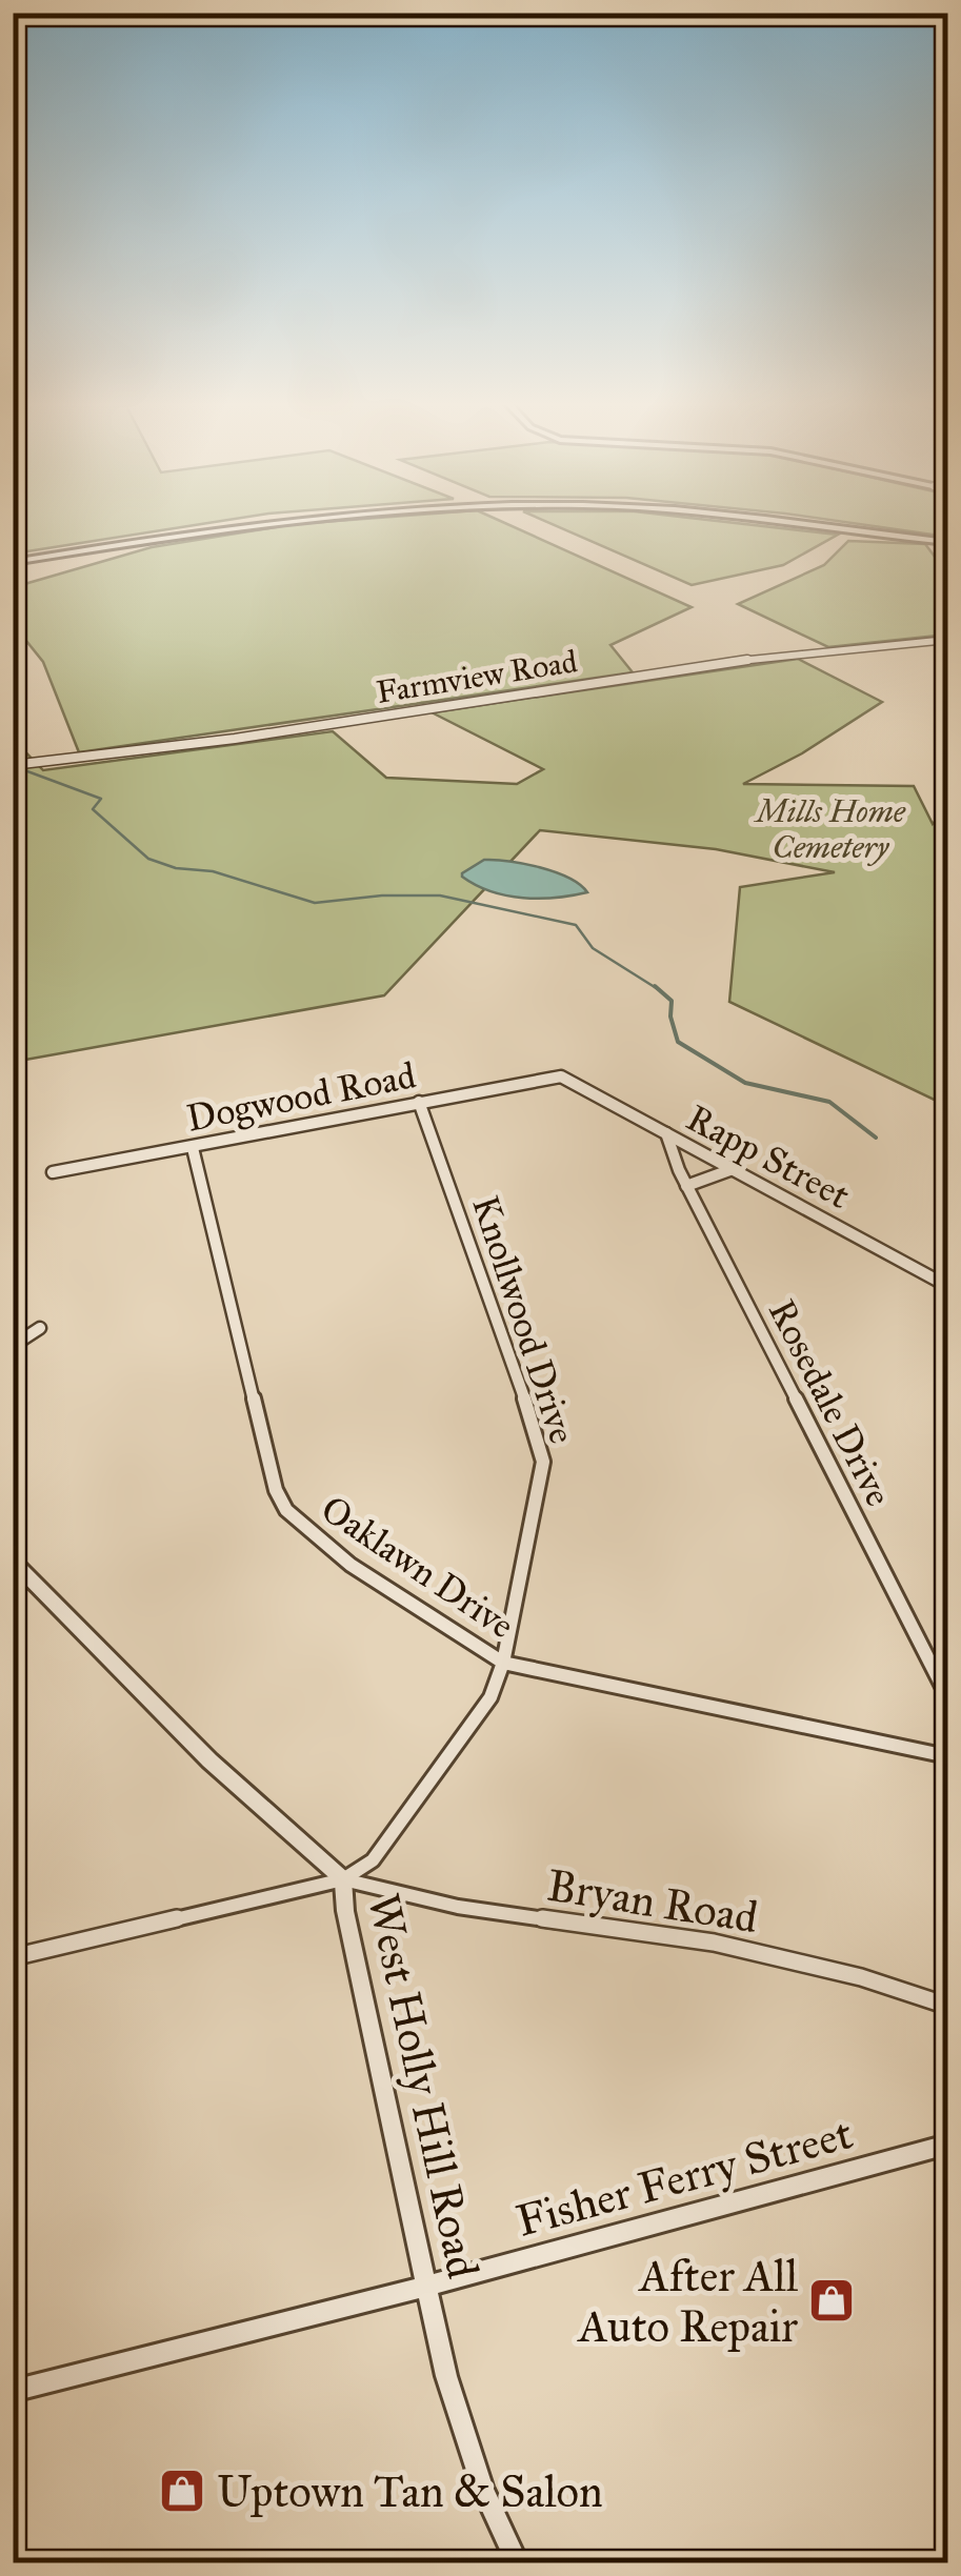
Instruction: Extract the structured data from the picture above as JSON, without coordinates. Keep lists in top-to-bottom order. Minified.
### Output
{"streets":{"street":["Farmview Road","Dogwood Road","Rapp Street","Knollwood Drive","Rosedale Drive","Oaklawn Drive","Bryan Road","West Holly Hill Road","Fisher Ferry Street"]},"crossings":[["Dogwood Road","Rapp Street"],["Dogwood Road","Knollwood Drive"],["Dogwood Road","Oaklawn Drive"],["Rapp Street","Rosedale Drive"],["Knollwood Drive","Oaklawn Drive"],["Knollwood Drive","Bryan Road"],["Knollwood Drive","West Holly Hill Road"],["Bryan Road","West Holly Hill Road"],["West Holly Hill Road","Fisher Ferry Street"]],"parks":["Mills Home Cemetery"],"places":{"shop":["After All Auto Repair","Uptown Tan & Salon"]}}
